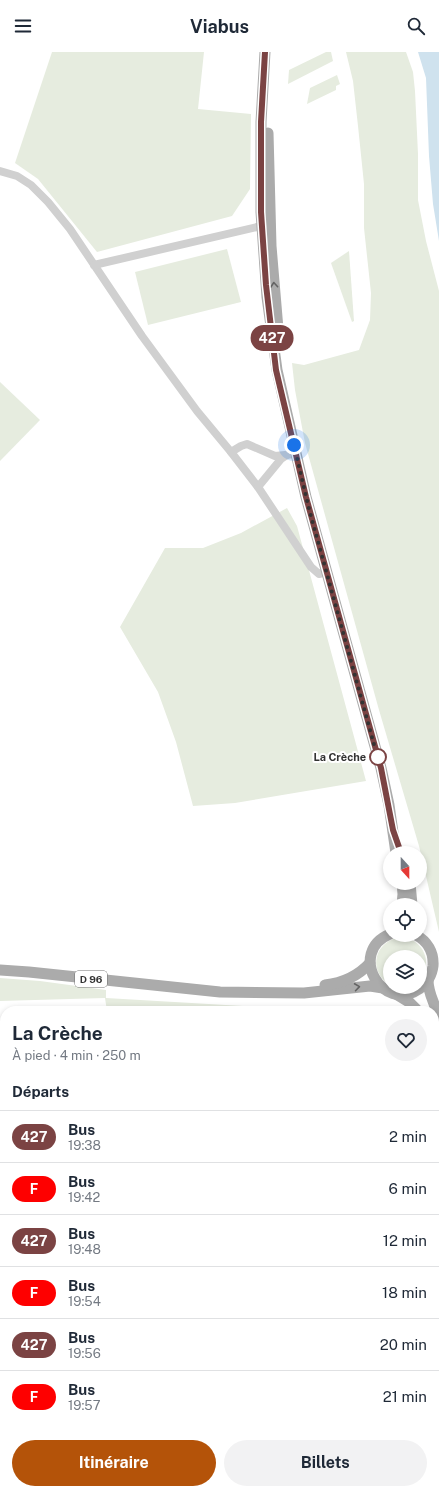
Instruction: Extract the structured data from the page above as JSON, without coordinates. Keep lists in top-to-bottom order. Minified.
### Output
{"streets":{"main road":["D 96"]},"places":["La Crèche"],"lines":["bus line 427"],"north":"bottom","page":{"header":"Viabus","on_map":"427","heading":[["La Crèche","À pied · 4 min · 250 m"],"Départs"],"list":[{"mark":"427","name":"Bus","note":"19:38","value":"2 min"},{"mark":"F","name":"Bus","note":"19:42","value":"6 min"},{"mark":"427","name":"Bus","note":"19:48","value":"12 min"},{"mark":"F","name":"Bus","note":"19:54","value":"18 min"},{"mark":"427","name":"Bus","note":"19:56","value":"20 min"},{"mark":"F","name":"Bus","note":"19:57","value":"21 min"}],"buttons":["Itinéraire","Billets"]}}
